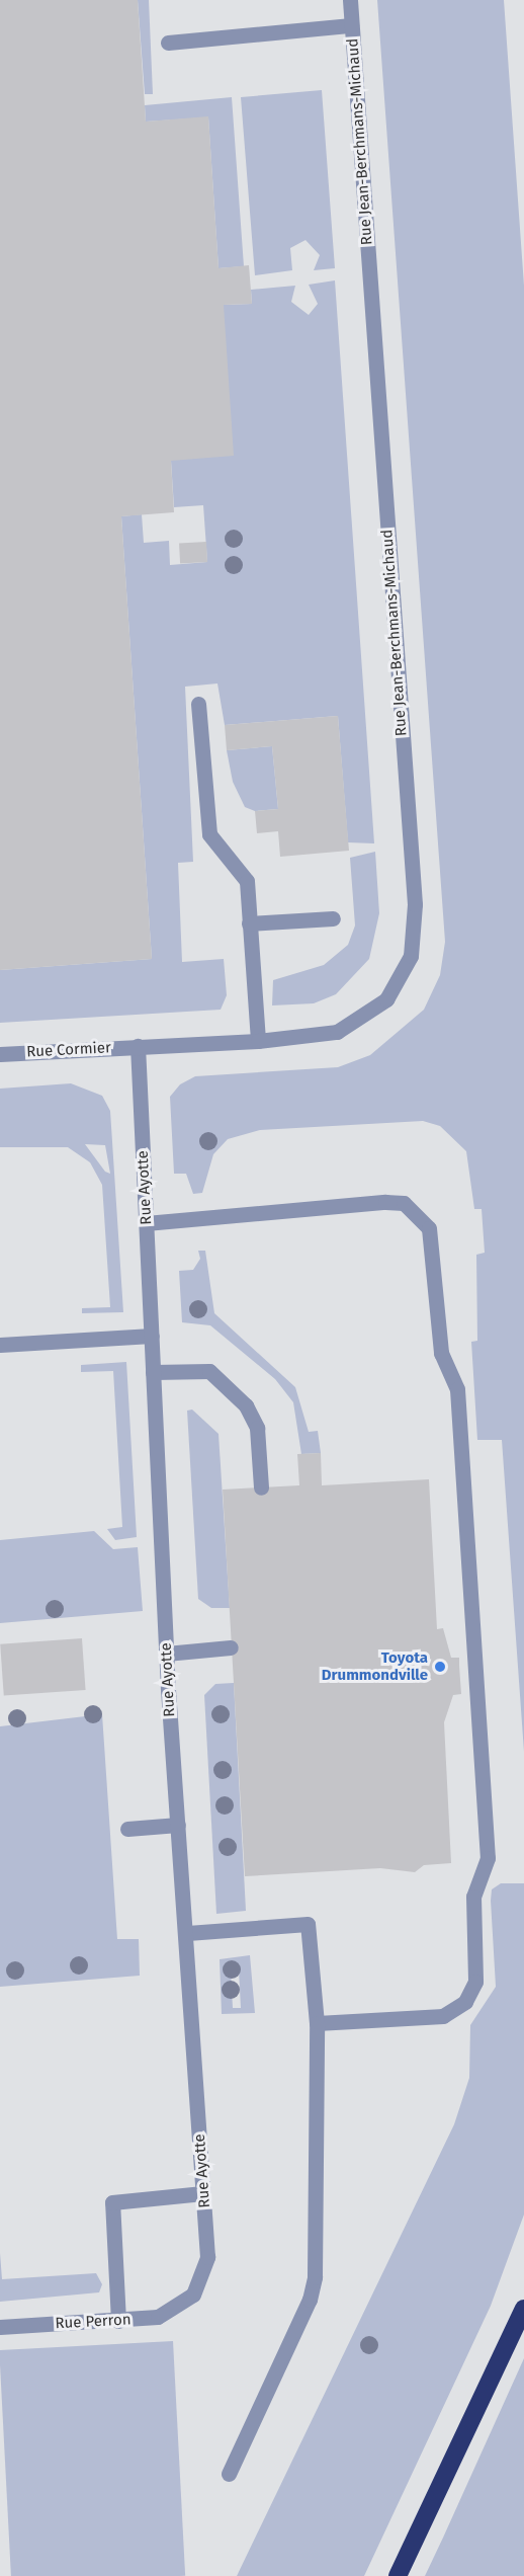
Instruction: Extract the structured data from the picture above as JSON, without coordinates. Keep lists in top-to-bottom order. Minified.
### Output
{"streets":{"street":["Rue Jean-Berchmans-Michaud","Rue Cormier","Rue Ayotte","Rue Perron"]},"crossings":[["Rue Jean-Berchmans-Michaud","Rue Cormier"],["Rue Jean-Berchmans-Michaud","Rue Ayotte"],["Rue Cormier","Rue Ayotte"],["Rue Ayotte","Rue Perron"]],"places":["Toyota Drummondville"]}
